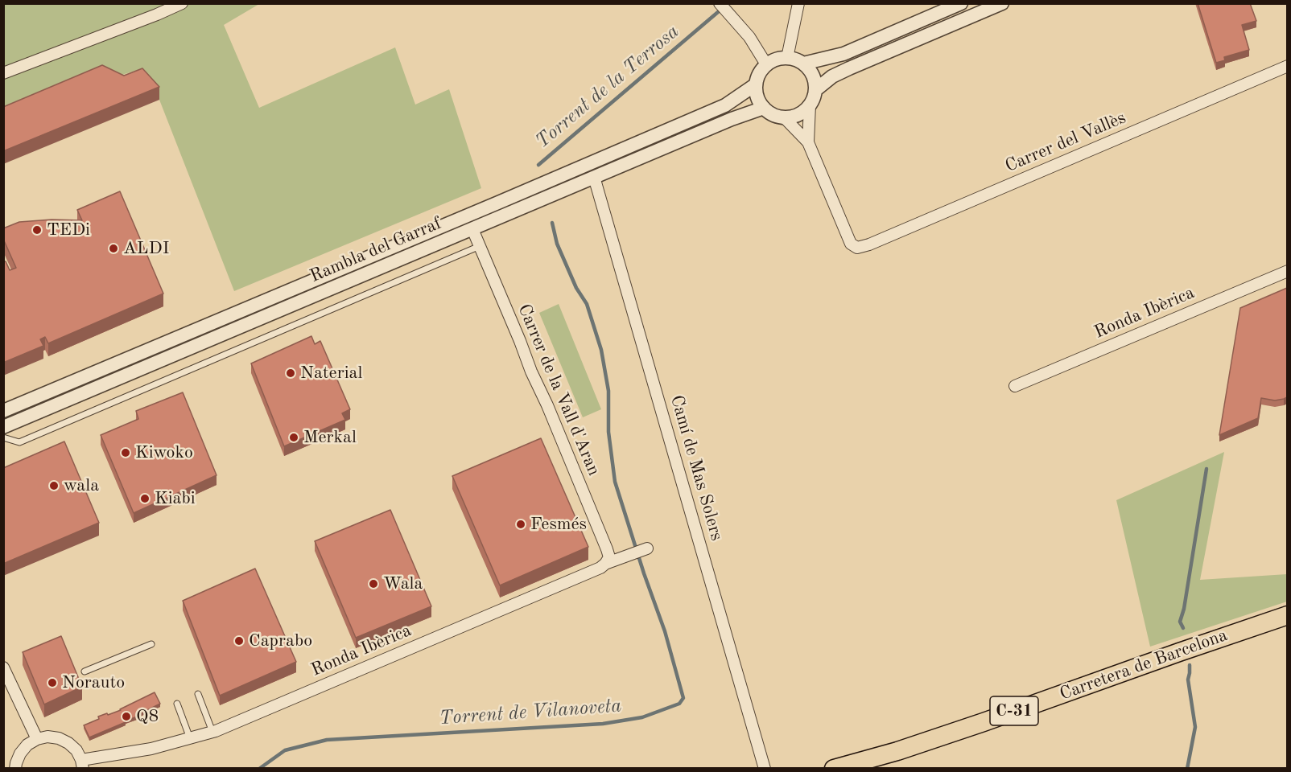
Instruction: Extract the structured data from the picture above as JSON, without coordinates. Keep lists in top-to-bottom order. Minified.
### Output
{"streets":{"highway":["Carretera de Barcelona","C-31"],"street":["Carrer del Vallès","Rambla del Garraf","Ronda Ibèrica","Carrer de la Vall d'Aran","Camí de Mas Solers"]},"crossings":[["Rambla del Garraf","Carrer de la Vall d'Aran"],["Rambla del Garraf","Camí de Mas Solers"],["Ronda Ibèrica","Carrer de la Vall d'Aran"]],"water":["Torrent de la Terrosa","Torrent de Vilanoveta"],"places":["TEDi","ALDI","Naterial","Merkal","Kiwoko","wala","Kiabi","Fesmés","Wala","Caprabo","Norauto","Q8"]}
